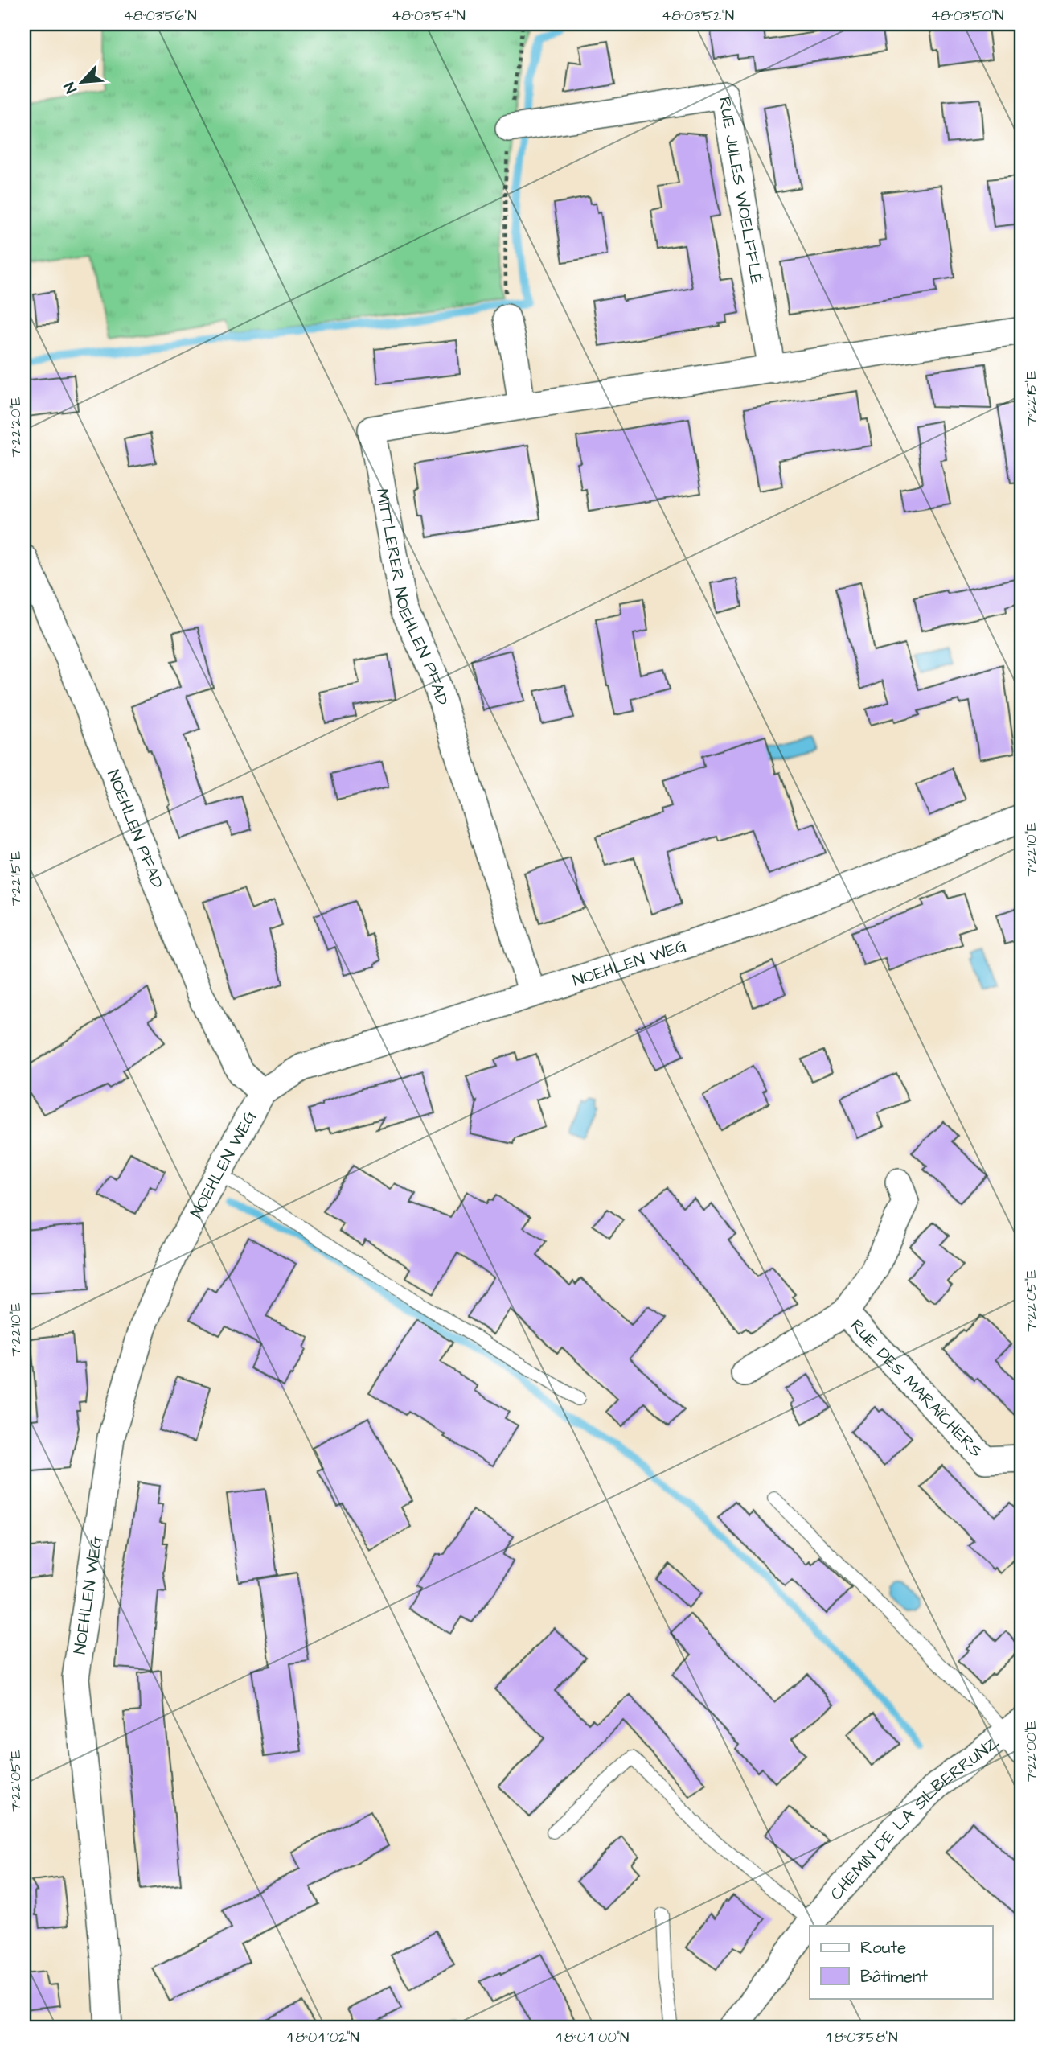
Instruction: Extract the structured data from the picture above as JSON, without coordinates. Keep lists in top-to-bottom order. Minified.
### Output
{"streets":{"street":["RUE JULES WOELFFLÉ","MITTLERER NOEHLEN PFAD","NOEHLEN PFAD","NOEHLEN WEG","RUE DES MARAÎCHERS","CHEMIN DE LA SILBERRUNZ"]},"crossings":[["MITTLERER NOEHLEN PFAD","NOEHLEN WEG"],["NOEHLEN PFAD","NOEHLEN WEG"]],"legend":["Route","Bâtiment"],"north":"bottom left","coordinates":["48°03'56\"N","48°03'54\"N","48°03'52\"N","48°03'50\"N","7°22'15\"E","7°22'20\"E","7°22'10\"E","7°22'05\"E","7°22'00\"E","48°04'02\"N","48°04'00\"N","48°03'58\"N"]}
